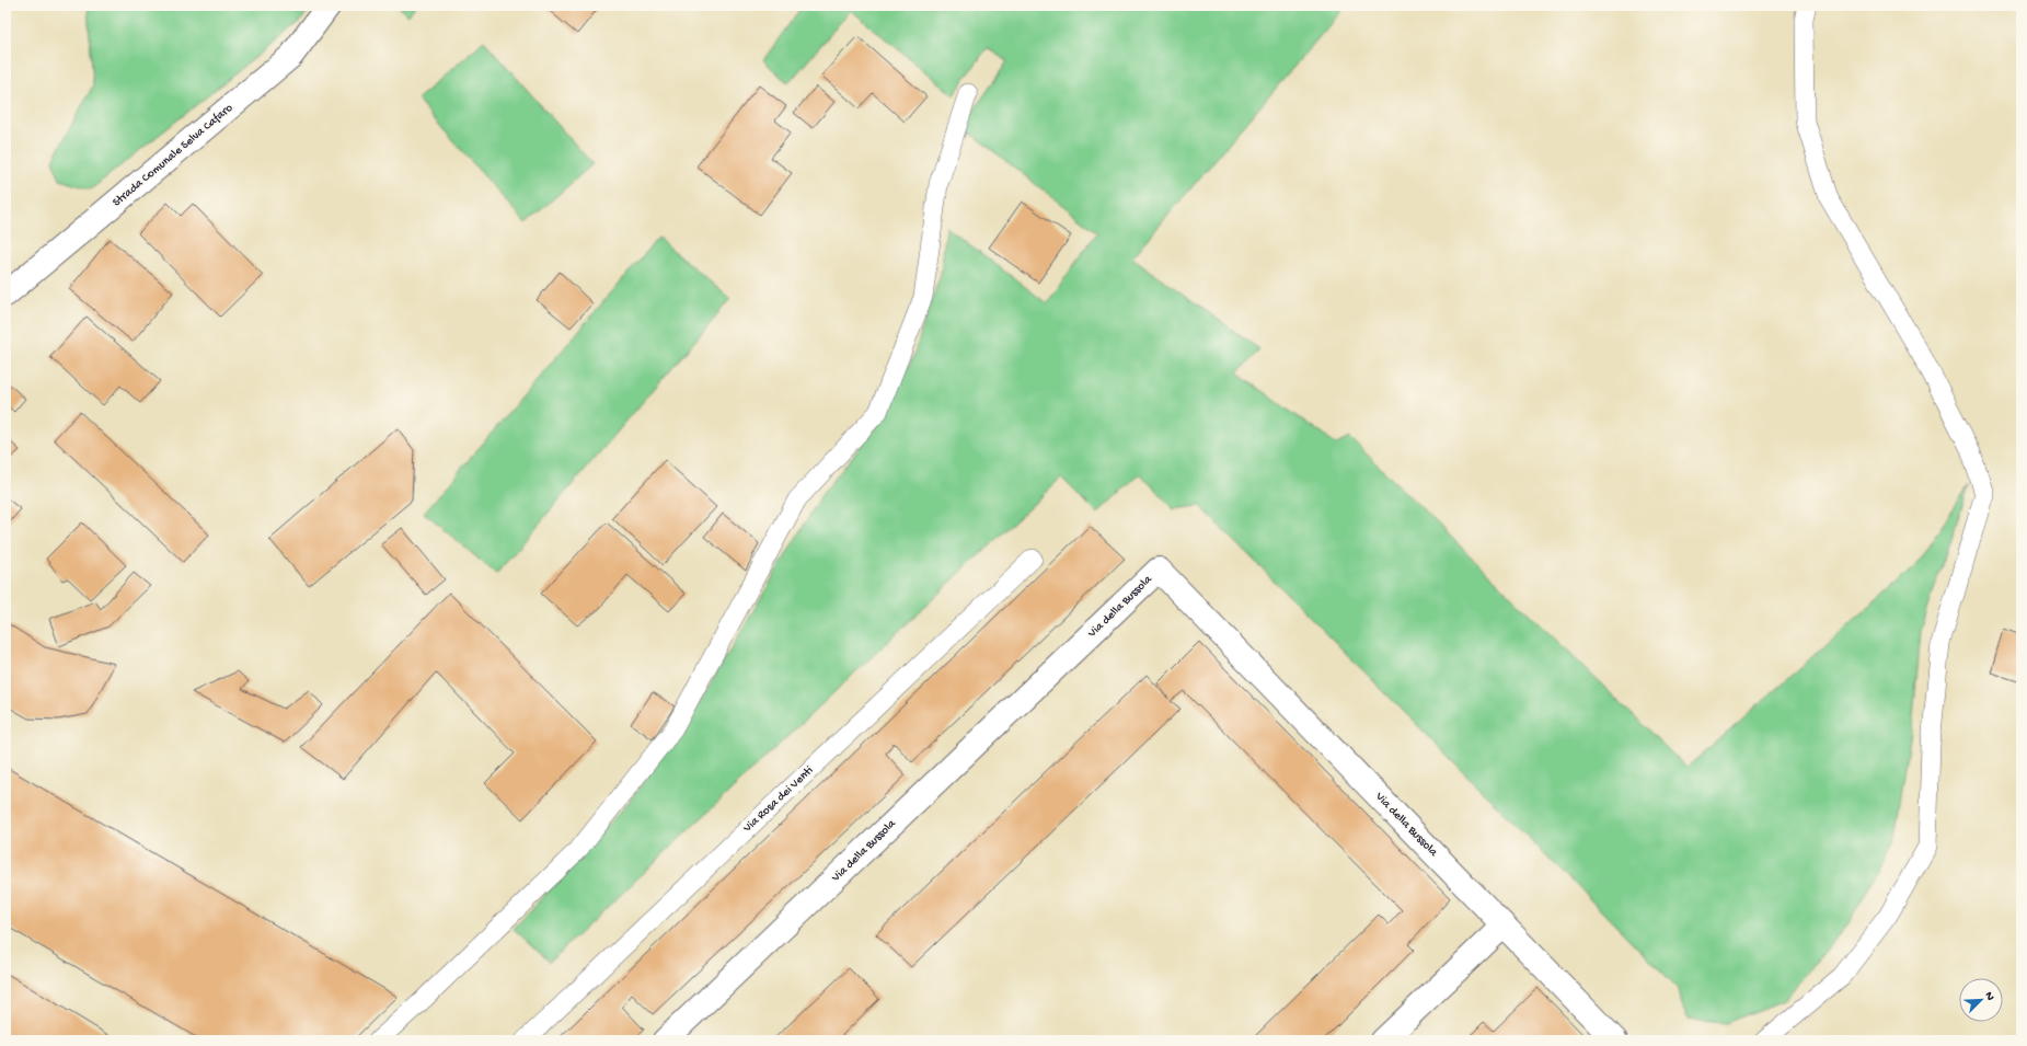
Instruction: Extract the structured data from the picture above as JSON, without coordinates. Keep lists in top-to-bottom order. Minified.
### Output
{"streets":{"street":["Strada Comunale Selva Cafaro","Via della Bussola"],"lane":["Via Rosa dei Venti"]},"north":"top right"}
